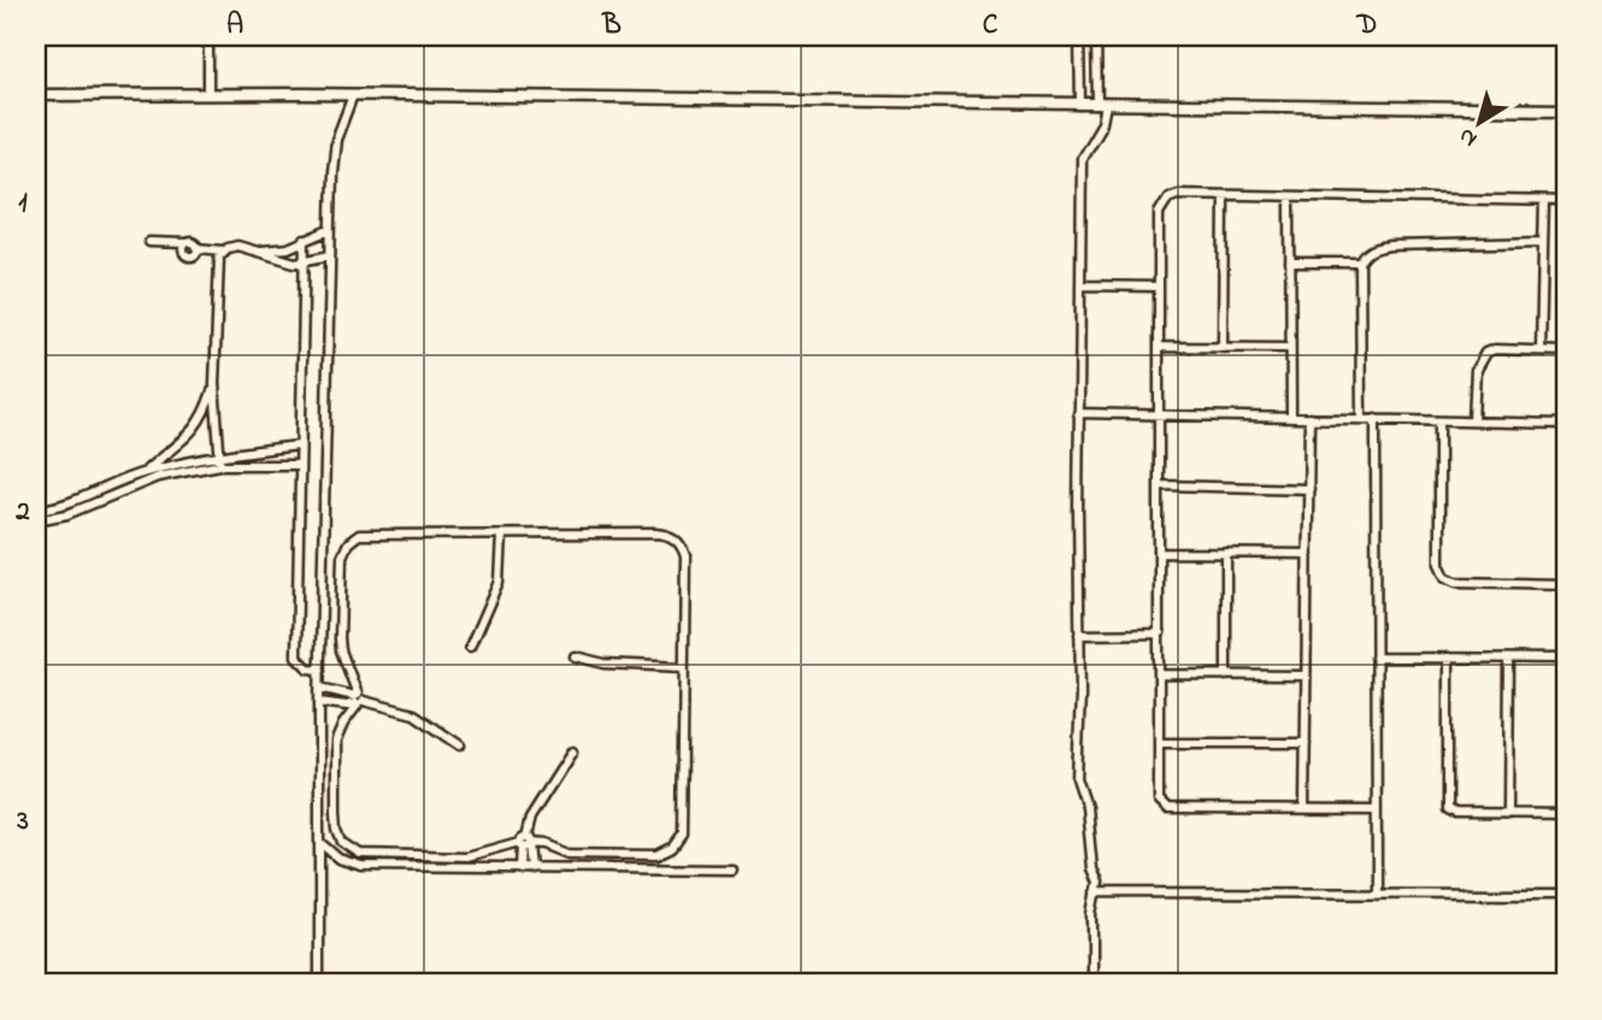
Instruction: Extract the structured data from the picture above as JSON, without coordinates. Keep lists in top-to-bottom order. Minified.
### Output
{"north":"bottom left","grid":{"columns":["A","B","C","D"],"rows":["1","2","3"]}}
